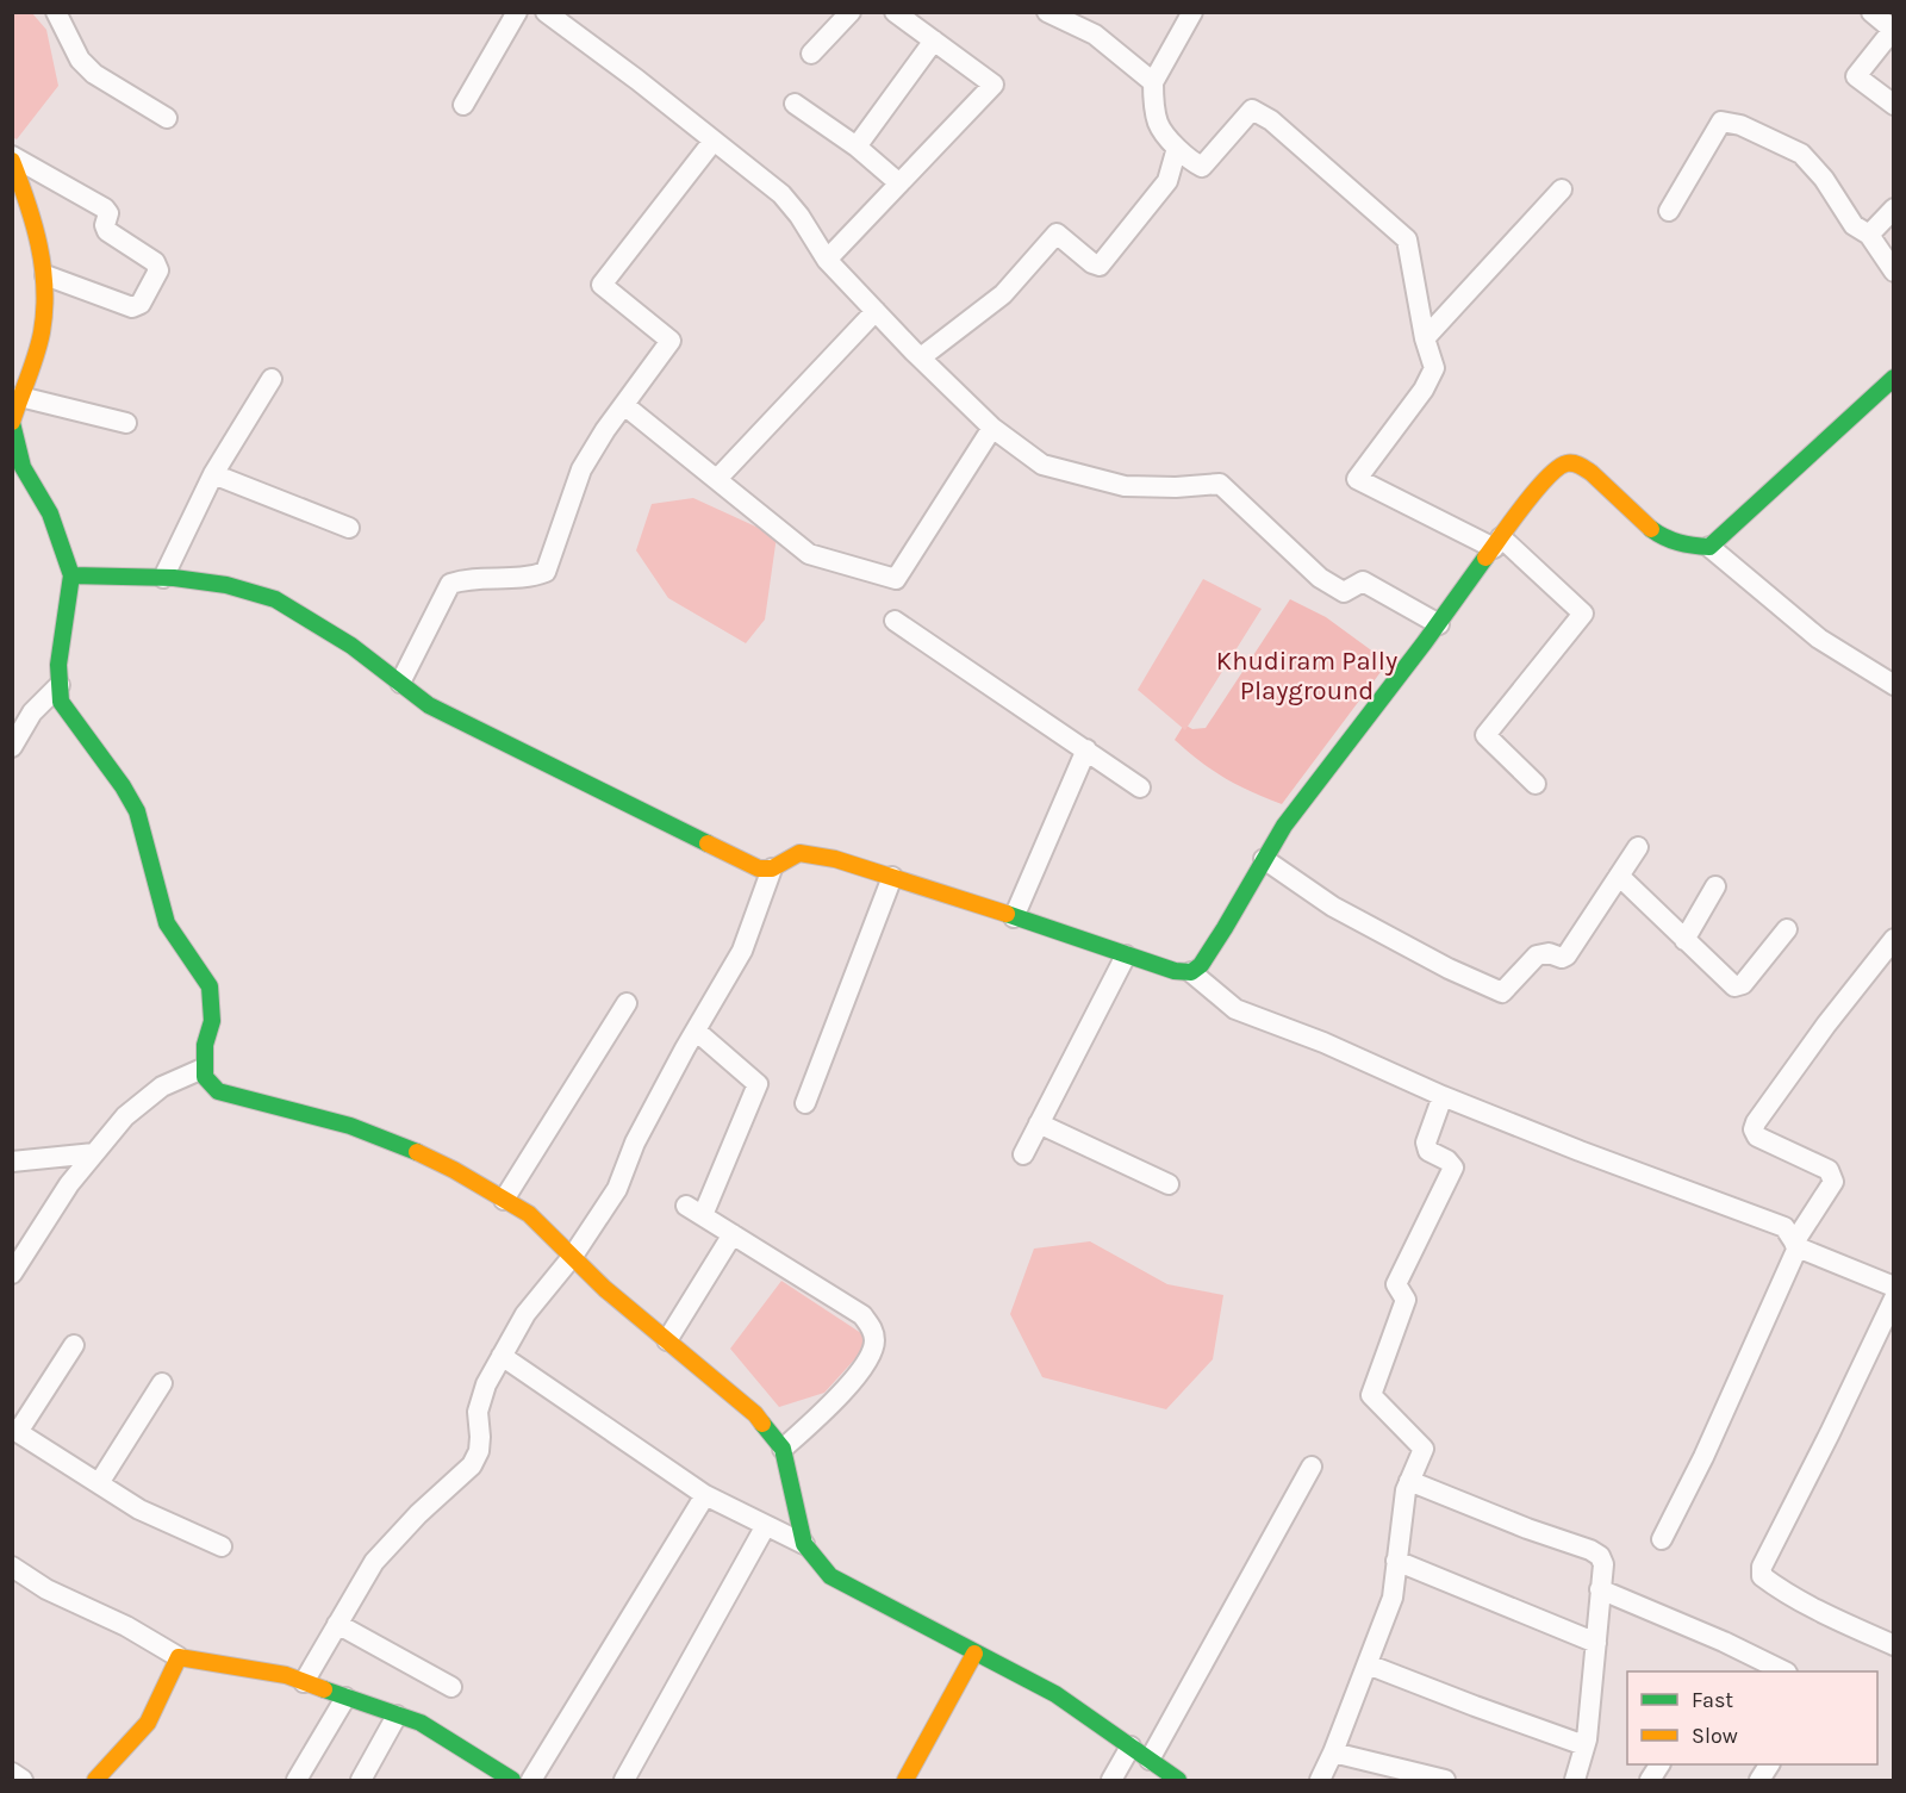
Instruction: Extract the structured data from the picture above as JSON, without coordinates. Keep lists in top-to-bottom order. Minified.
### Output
{"parks":["Khudiram Pally Playground"],"legend":["Fast","Slow"]}
